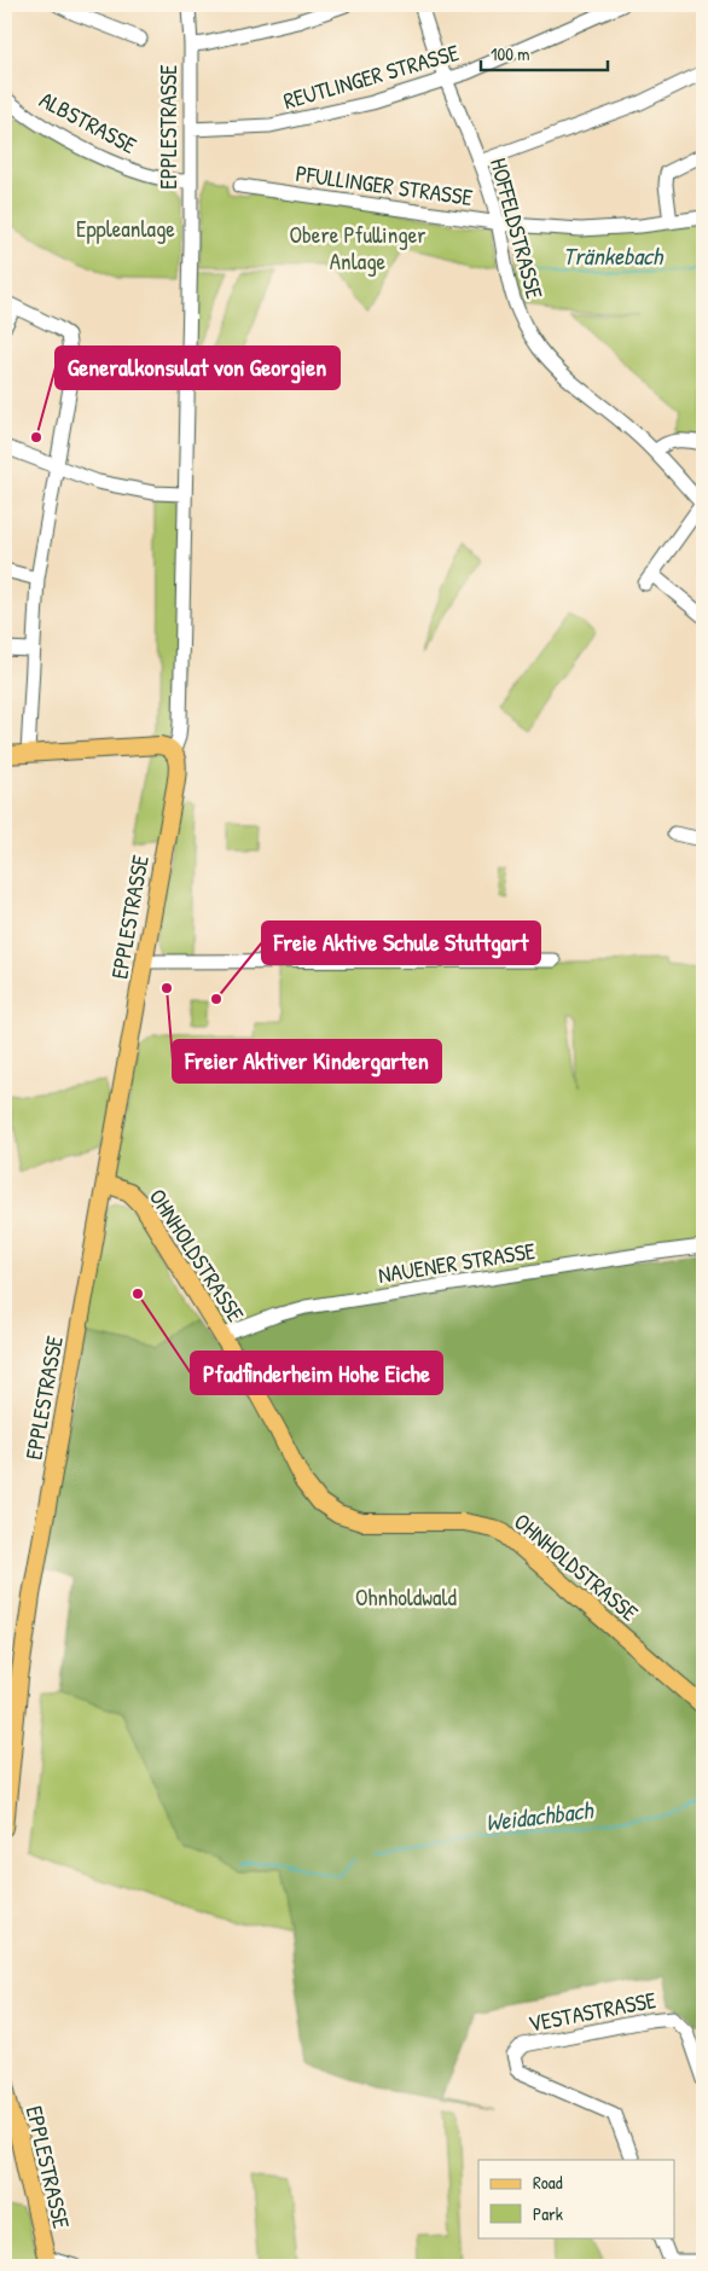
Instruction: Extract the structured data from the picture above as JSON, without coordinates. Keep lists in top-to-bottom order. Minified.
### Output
{"streets":{"main road":["EPPLESTRASSE","OHNHOLDSTRASSE"],"street":["REUTLINGER STRASSE","ALBSTRASSE","PFULLINGER STRASSE","HOFFELDSTRASSE","NAUENER STRASSE","VESTASTRASSE"]},"crossings":[["REUTLINGER STRASSE","EPPLESTRASSE"],["REUTLINGER STRASSE","HOFFELDSTRASSE"],["ALBSTRASSE","EPPLESTRASSE"],["EPPLESTRASSE","OHNHOLDSTRASSE"],["PFULLINGER STRASSE","HOFFELDSTRASSE"],["OHNHOLDSTRASSE","NAUENER STRASSE"]],"water":["Tränkebach","Weidachbach"],"parks":["Eppleanlage","Obere Pfullinger Anlage","Ohnholdwald"],"places":["Generalkonsulat von Georgien","Freier Aktiver Kindergarten","Freie Aktive Schule Stuttgart","Pfadfinderheim Hohe Eiche"],"legend":["Road","Park"],"scale_bar":"100 m"}
